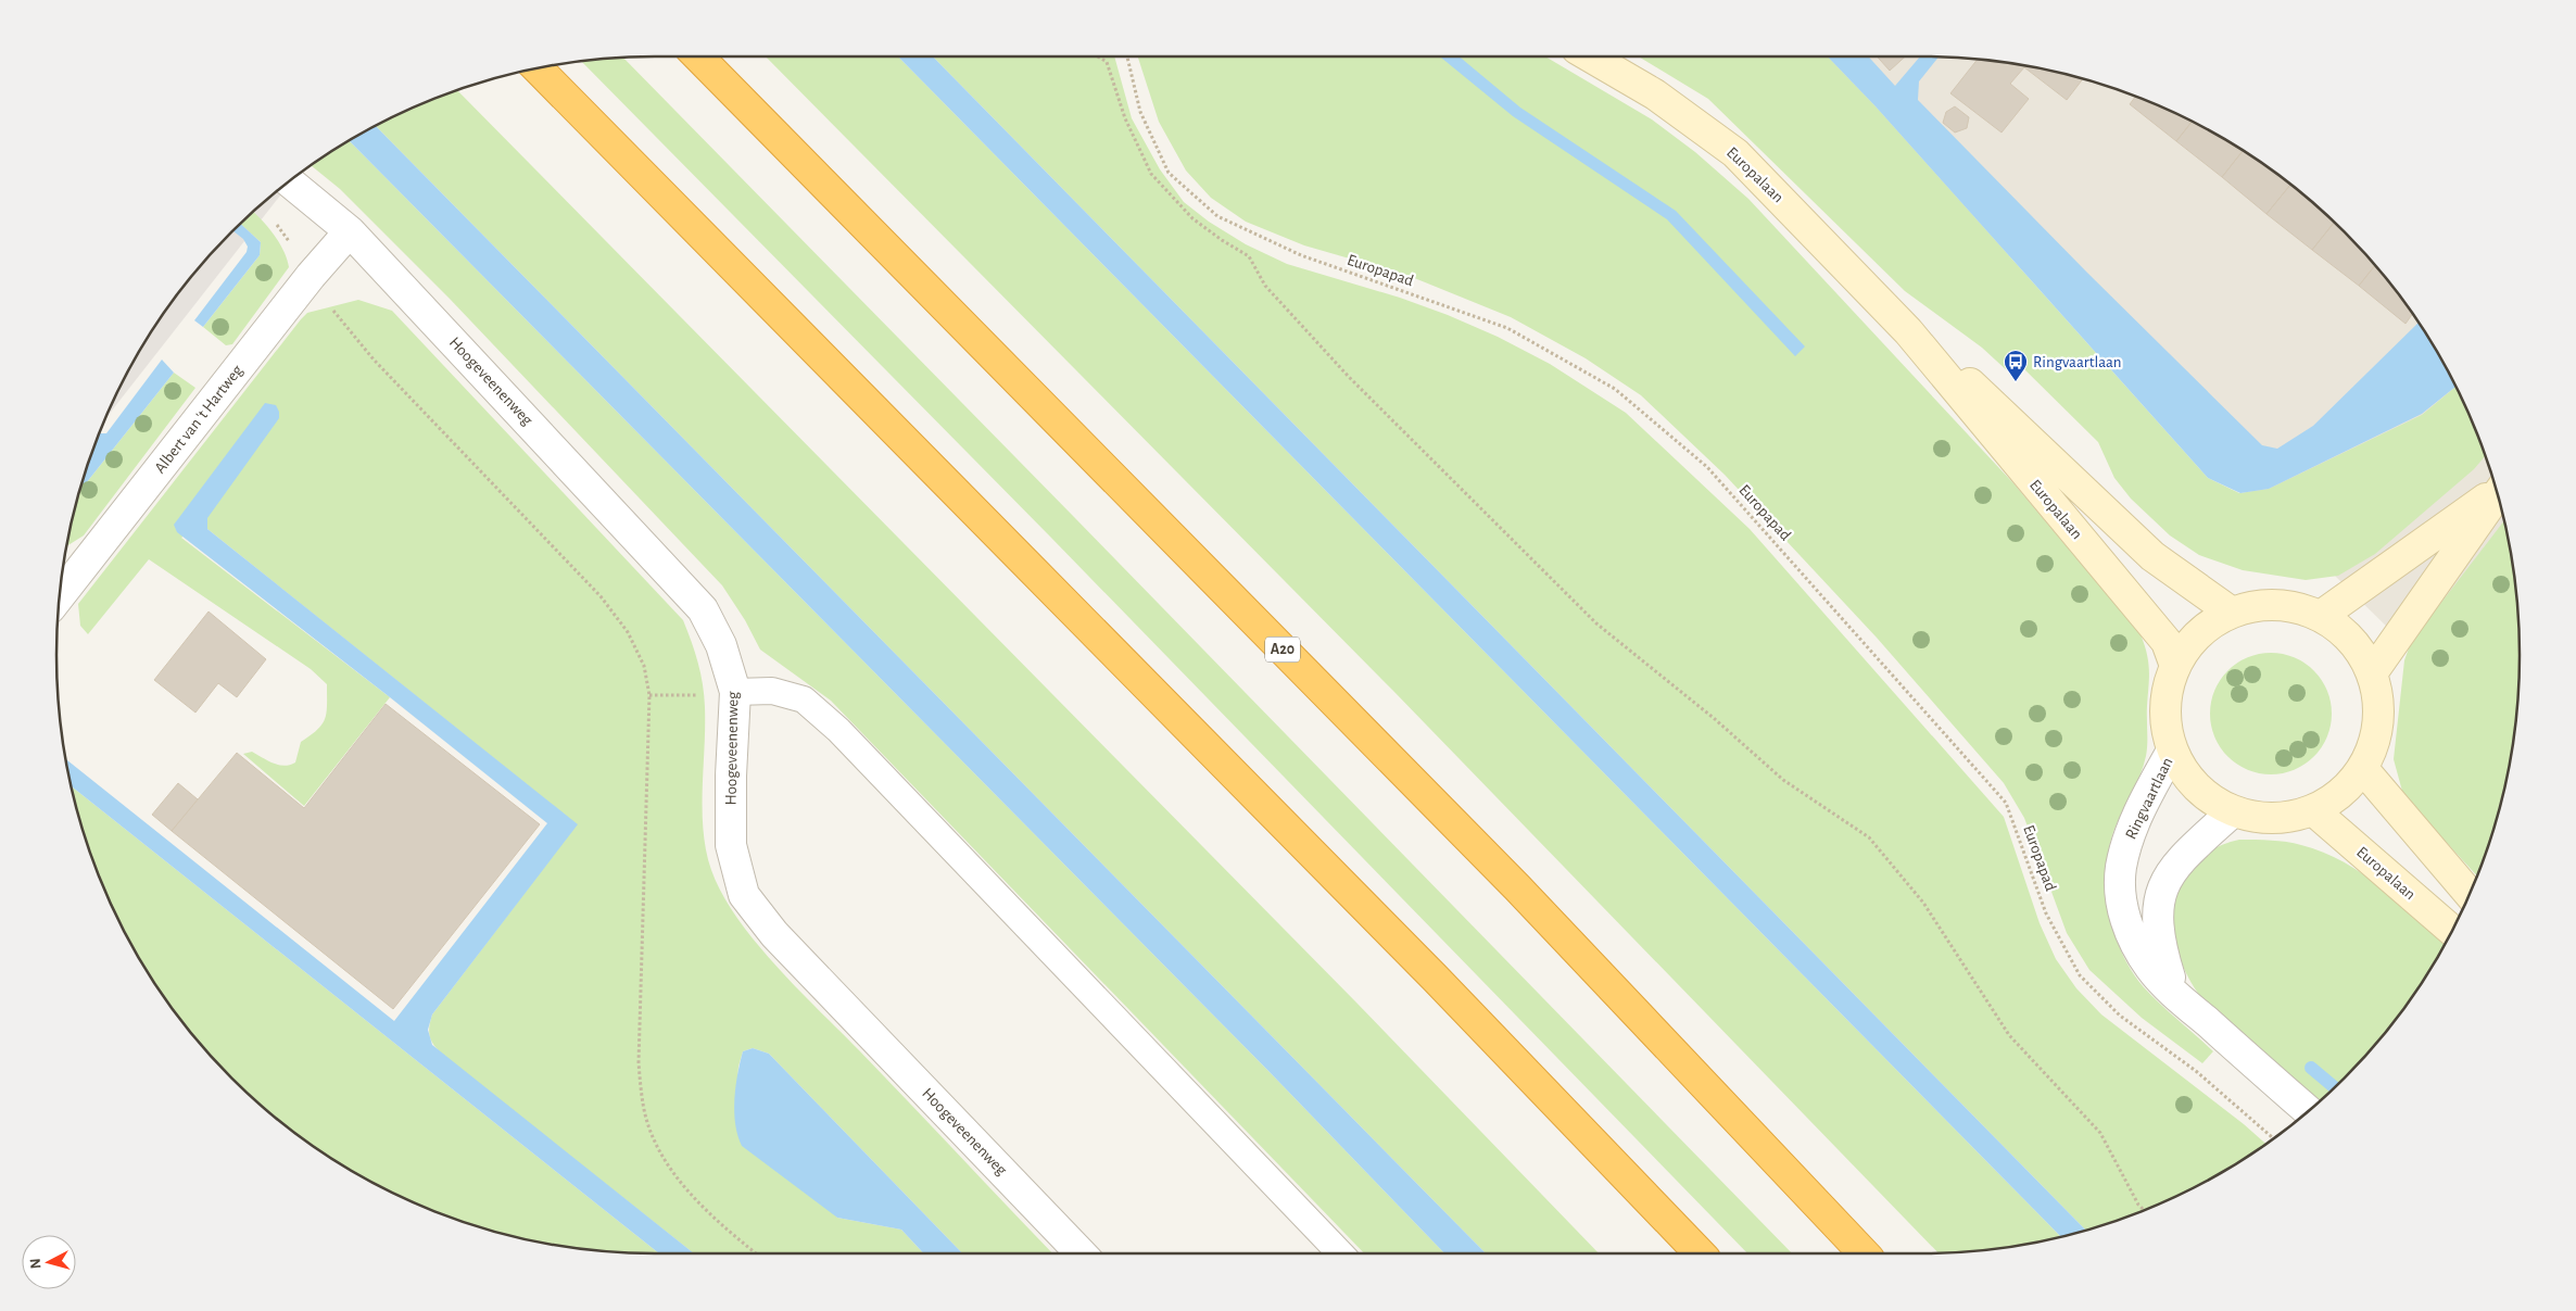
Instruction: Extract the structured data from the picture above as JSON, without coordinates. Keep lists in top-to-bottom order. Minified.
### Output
{"streets":{"highway":["A20"],"main road":["Europalaan"],"street":["Hoogeveenenweg","Albert van 't Hartweg","Ringvaartlaan"],"path":["Europapad"]},"crossings":[["Hoogeveenenweg","Albert van 't Hartweg"]],"places":{"bus stop":["Ringvaartlaan"]},"north":"left"}
